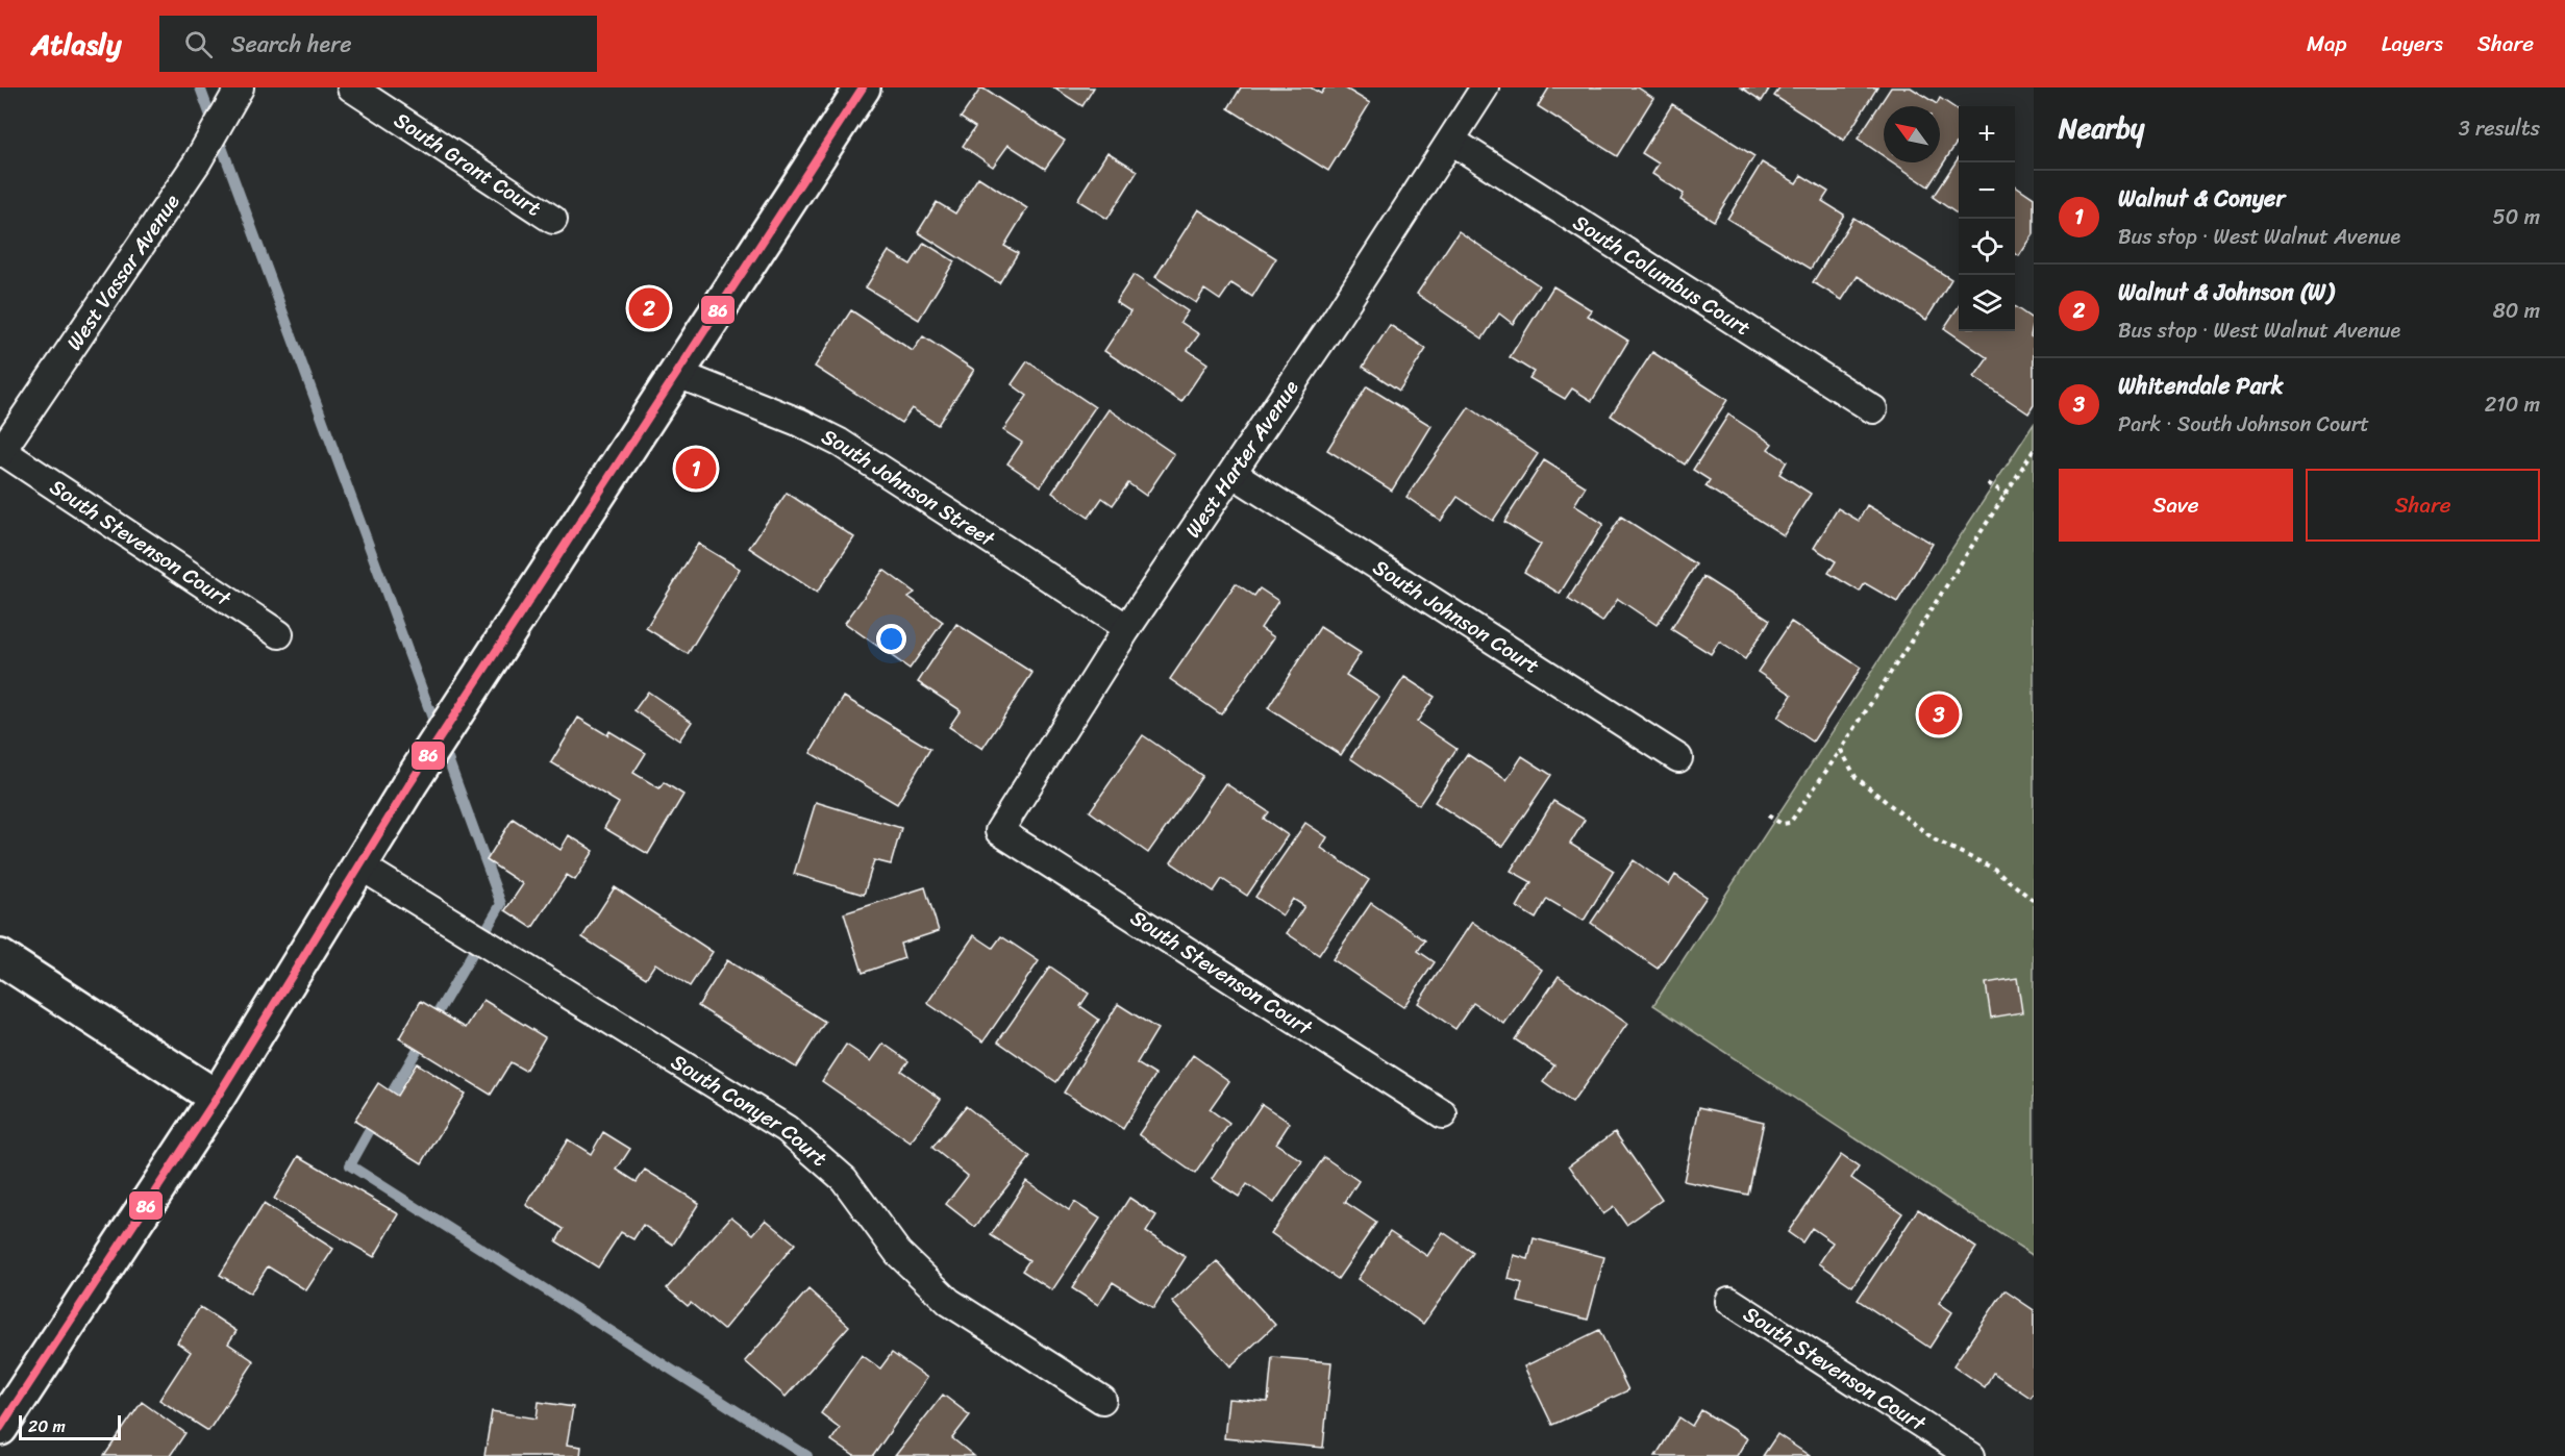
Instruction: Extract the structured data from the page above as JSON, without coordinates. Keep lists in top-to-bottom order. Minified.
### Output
{"streets":{"street":["South Grant Court","West Vassar Avenue","South Columbus Court","West Harter Avenue","South Johnson Street","South Stevenson Court","South Johnson Court","South Conyer Court"]},"crossings":[["West Vassar Avenue","South Stevenson Court"],["South Columbus Court","West Harter Avenue"],["West Harter Avenue","South Johnson Street"],["West Harter Avenue","South Stevenson Court"],["West Harter Avenue","South Johnson Court"]],"lines":["transit line 86"],"scale_bar":"20 m","north":"top left","page":{"header":"Atlasly","search":"Search here","nav":["Map","Layers","Share"],"heading":["Nearby","3 results"],"map_buttons":["+","−"],"list":[{"mark":"1","name":"Walnut & Conyer","note":"Bus stop · West Walnut Avenue","value":"50 m"},{"mark":"2","name":"Walnut & Johnson (W)","note":"Bus stop · West Walnut Avenue","value":"80 m"},{"mark":"3","name":"Whitendale Park","note":"Park · South Johnson Court","value":"210 m"}],"pins":["2","1","3"],"buttons":["Save","Share"],"scale":"20 m"}}
